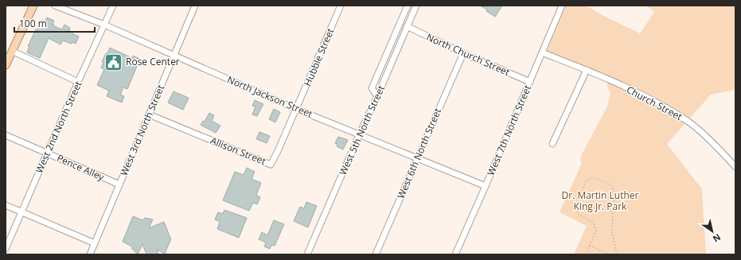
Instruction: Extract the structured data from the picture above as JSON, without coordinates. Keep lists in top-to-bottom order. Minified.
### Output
{"streets":{"street":["North Church Street","Hubble Street","North Jackson Street","Church Street","West 2nd North Street","West 3rd North Street","West 5th North Street","West 7th North Street","Allison Street","West 6th North Street","Pence Alley"]},"crossings":[["North Church Street","West 5th North Street"],["North Church Street","West 7th North Street"],["North Church Street","West 6th North Street"],["Hubble Street","North Jackson Street"],["Hubble Street","Allison Street"],["North Jackson Street","West 2nd North Street"],["North Jackson Street","West 3rd North Street"],["North Jackson Street","West 5th North Street"],["North Jackson Street","West 7th North Street"],["North Jackson Street","Allison Street"],["North Jackson Street","West 6th North Street"],["Church Street","West 7th North Street"],["West 2nd North Street","Pence Alley"],["West 3rd North Street","Allison Street"],["West 3rd North Street","Pence Alley"]],"parks":["Dr. Martin Luther King Jr. Park"],"places":{"public building":["Rose Center"]},"scale_bar":"100 m","north":"bottom right"}
